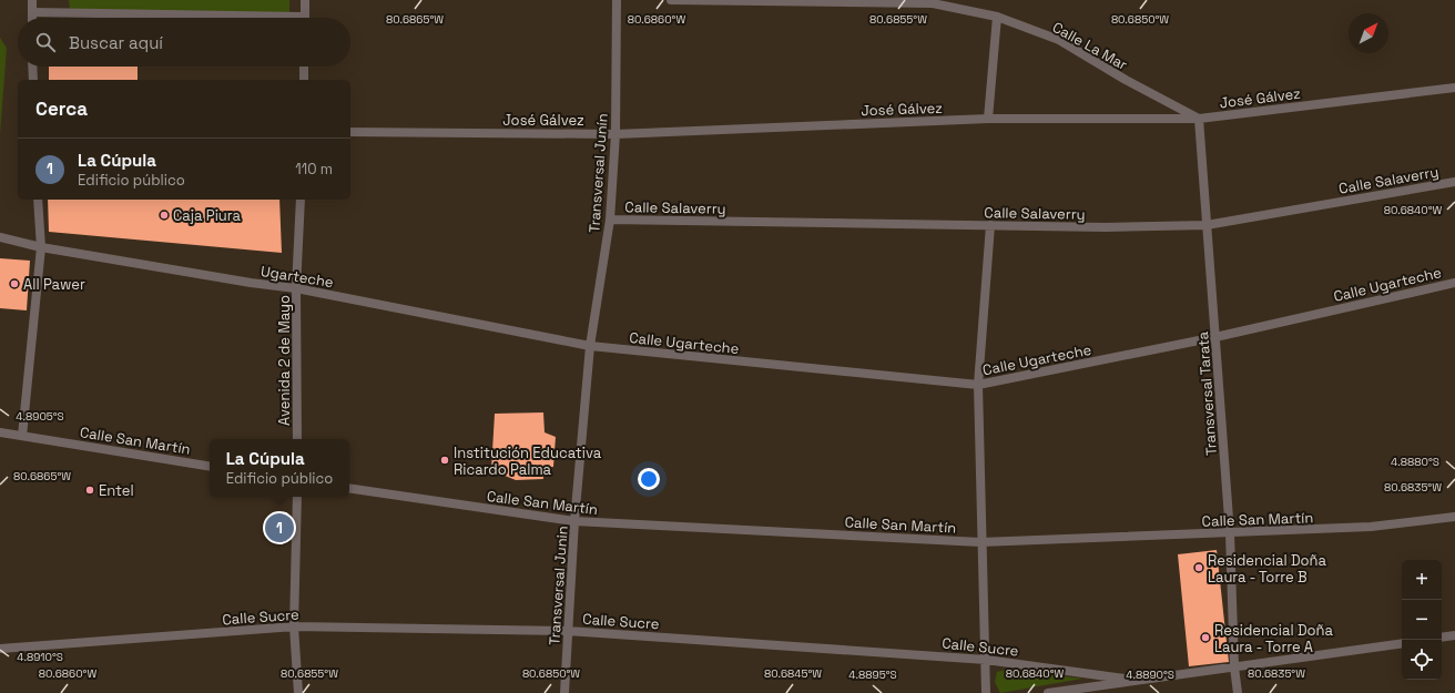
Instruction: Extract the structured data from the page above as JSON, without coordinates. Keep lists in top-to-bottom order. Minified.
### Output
{"streets":{"street":["Calle La Mar","José Gálvez","Transversal Junín","Calle Salaverry","Ugarteche","Calle Ugarteche","Avenida 2 de Mayo","Transversal Tarata","Calle San Martín","Transversal Junin","Calle Sucre"]},"crossings":[["Calle La Mar","José Gálvez"],["Calle La Mar","Transversal Tarata"],["José Gálvez","Transversal Junín"],["José Gálvez","Transversal Tarata"],["Transversal Junín","Calle Salaverry"],["Transversal Junín","Ugarteche"],["Transversal Junín","Calle Ugarteche"],["Transversal Junín","Transversal Junin"],["Calle Salaverry","Transversal Tarata"],["Ugarteche","Calle Ugarteche"],["Ugarteche","Avenida 2 de Mayo"],["Ugarteche","Transversal Junin"],["Calle Ugarteche","Transversal Tarata"],["Calle Ugarteche","Transversal Junin"],["Transversal Tarata","Calle San Martín"],["Calle San Martín","Transversal Junin"],["Transversal Junin","Calle Sucre"]],"places":["Caja Piura","All Pawer","Institución Educativa Ricardo Palma","Entel","Residencial Doña Laura - Torre B","Residencial Doña Laura - Torre A"],"north":"top right","page":{"search":"Buscar aquí","heading":"Cerca","list":[{"mark":"1","name":"La Cúpula","note":"Edificio público","value":"110 m"}],"popup":["La Cúpula","Edificio público"],"pins":"1","map_buttons":["+","−"]},"coordinates":["80.6865°W","80.6860°W","80.6855°W","80.6850°W","80.6840°W","4.8905°S","4.8880°S","80.6835°W","4.8910°S","80.6845°W","4.8895°S","4.8890°S"]}
